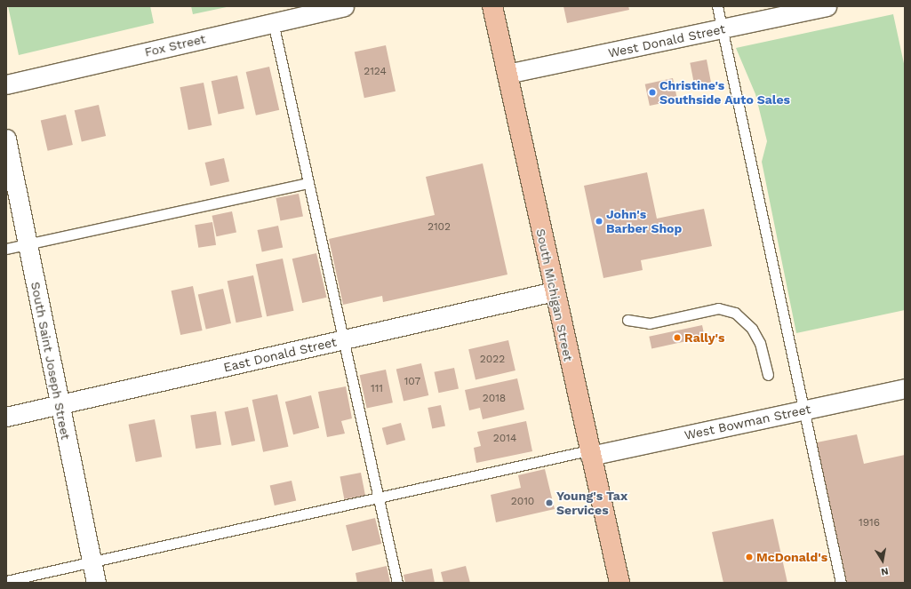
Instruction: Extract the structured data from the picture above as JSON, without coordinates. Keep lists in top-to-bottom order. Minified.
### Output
{"streets":{"main road":["South Michigan Street"],"street":["West Donald Street","Fox Street","East Donald Street","South Saint Joseph Street","West Bowman Street"]},"crossings":[["West Donald Street","South Michigan Street"],["South Michigan Street","East Donald Street"],["South Michigan Street","West Bowman Street"],["East Donald Street","South Saint Joseph Street"]],"places":["Christine's Southside Auto Sales","John's Barber Shop","Rally's","Young's Tax Services","McDonald's"],"house_numbers":["2124","2102","2022","107","111","2018","2014","2010","1916"],"north":"bottom"}
